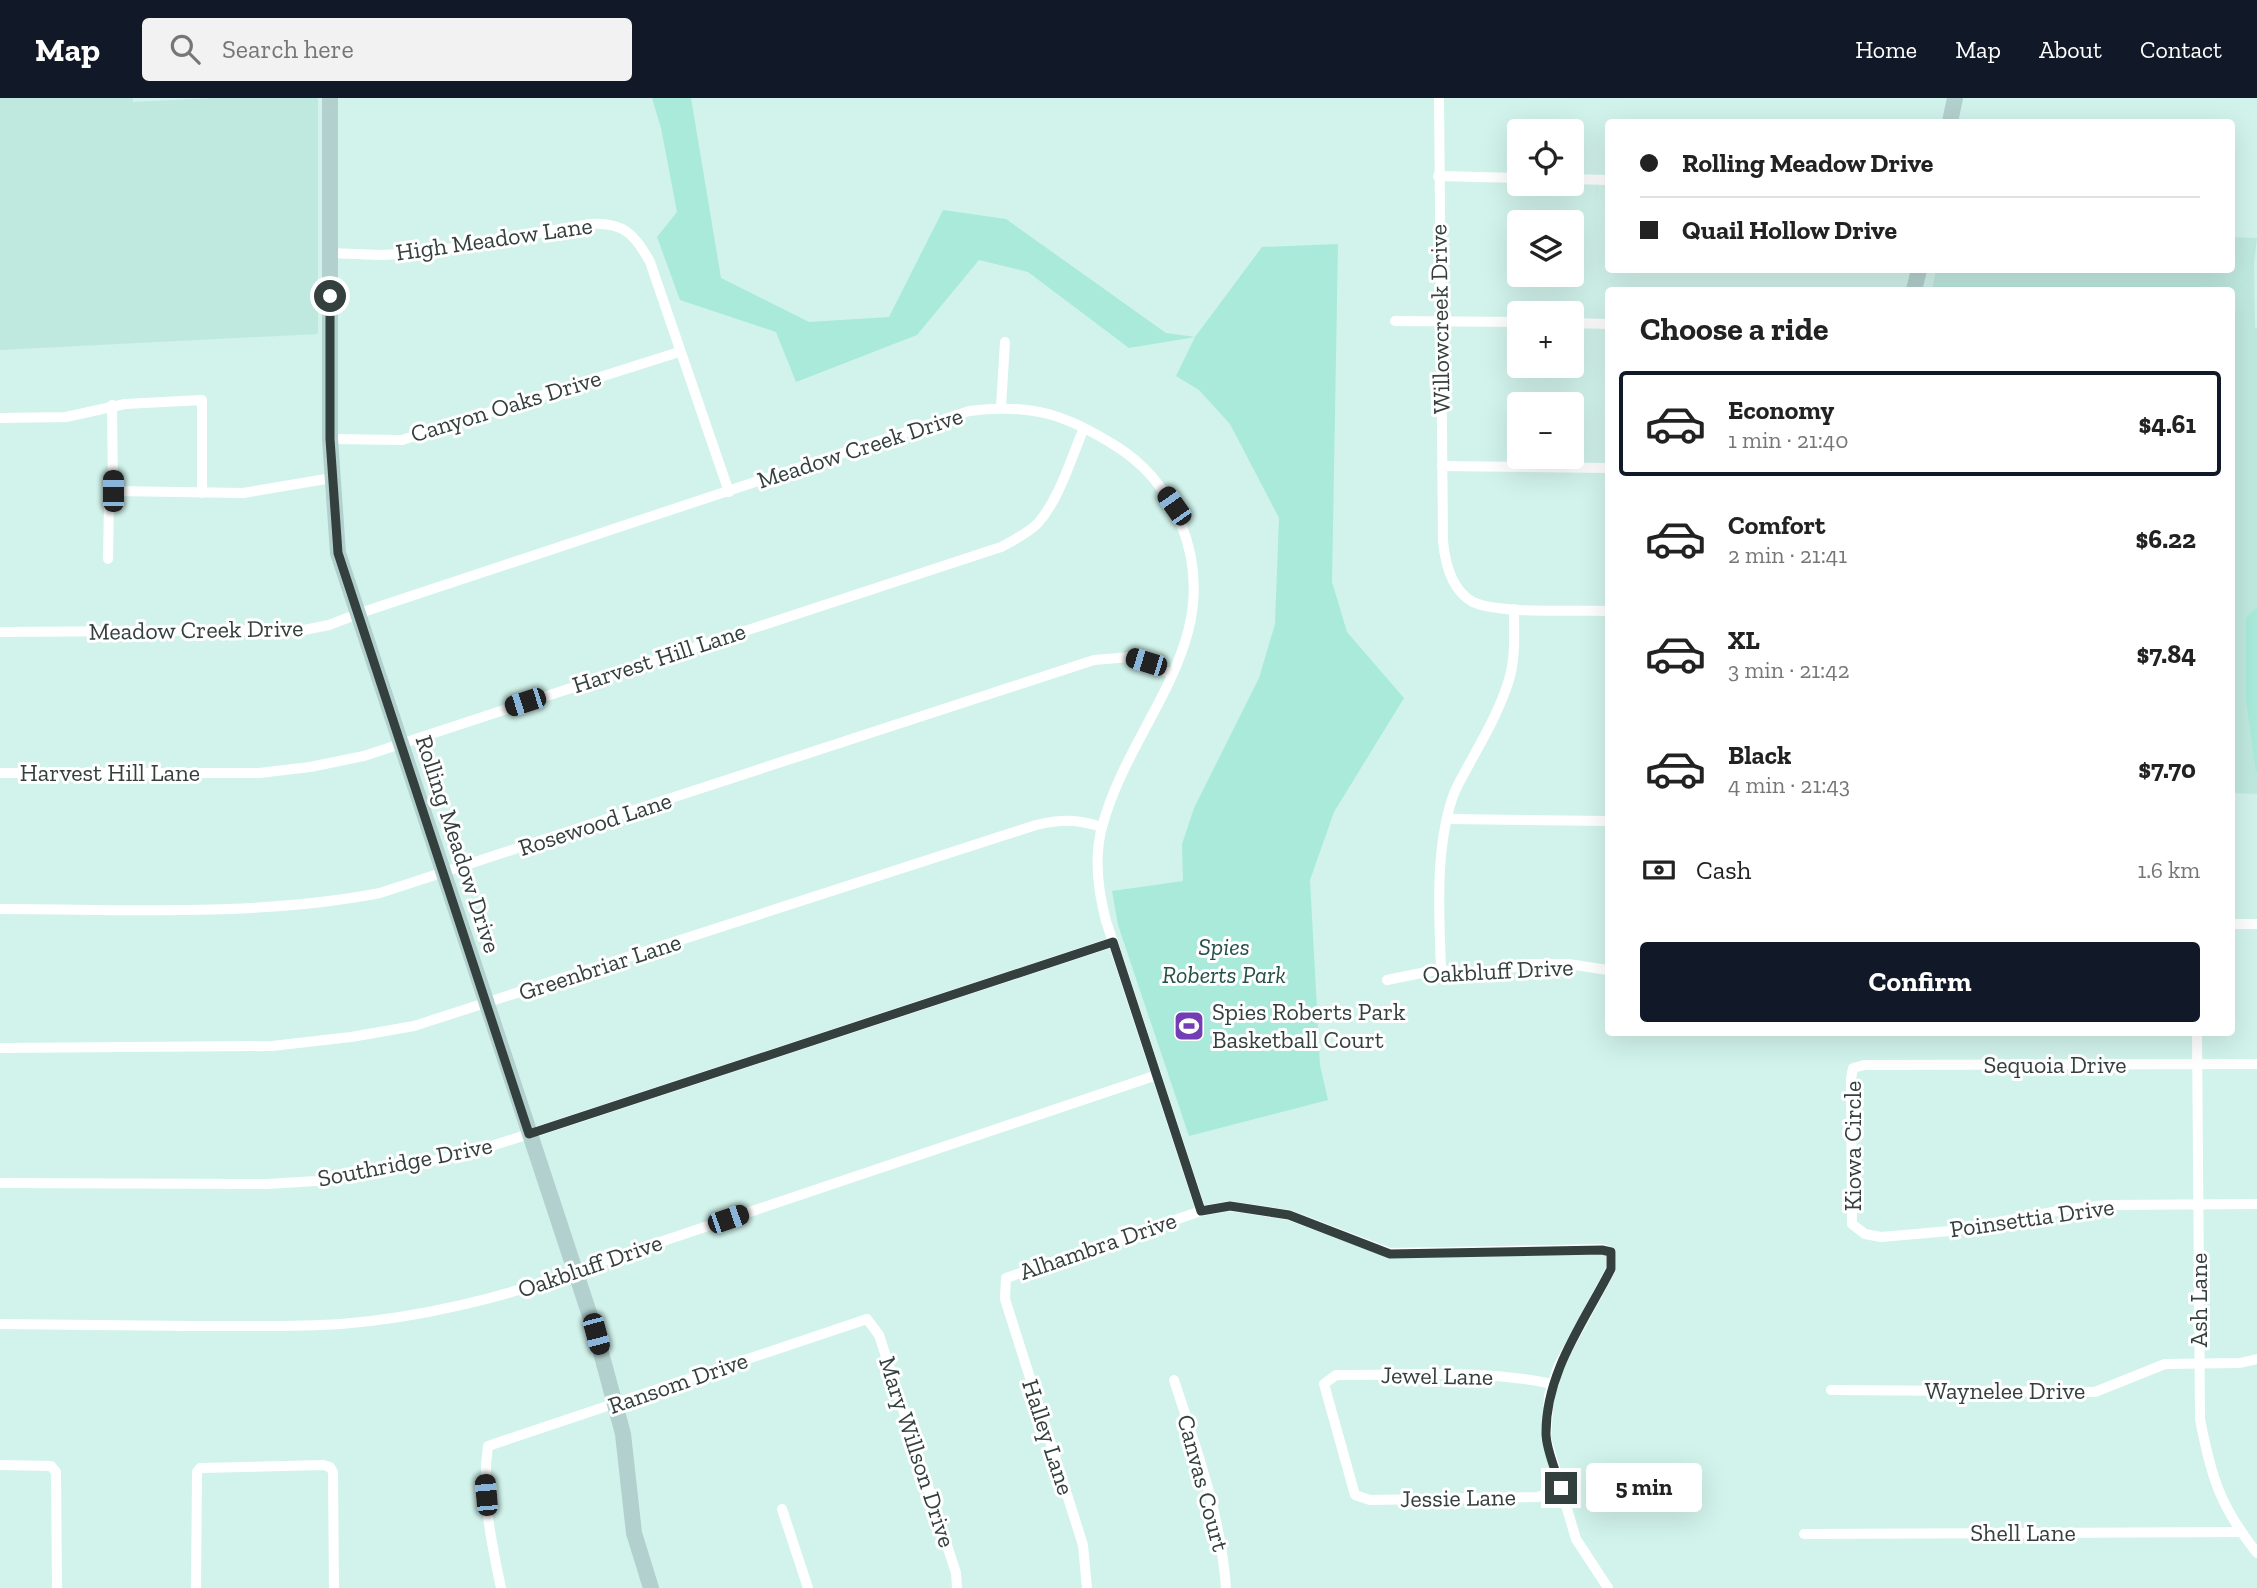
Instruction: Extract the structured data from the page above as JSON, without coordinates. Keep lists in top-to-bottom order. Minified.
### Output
{"streets":{"street":["High Meadow Lane","Willowcreek Drive","Canyon Oaks Drive","Meadow Creek Drive","Harvest Hill Lane","Rosewood Lane","Rolling Meadow Drive","Greenbriar Lane","Oakbluff Drive","Sequoia Drive","Kiowa Circle","Southridge Drive","Poinsettia Drive","Alhambra Drive","Ash Lane","Jewel Lane","Ransom Drive","Waynelee Drive","Halley Lane","Mary Willson Drive","Canvas Court","Jessie Lane","Shell Lane"]},"crossings":[["High Meadow Lane","Canyon Oaks Drive"],["High Meadow Lane","Meadow Creek Drive"],["High Meadow Lane","Rolling Meadow Drive"],["Canyon Oaks Drive","Rolling Meadow Drive"],["Meadow Creek Drive","Harvest Hill Lane"],["Meadow Creek Drive","Rosewood Lane"],["Meadow Creek Drive","Rolling Meadow Drive"],["Meadow Creek Drive","Greenbriar Lane"],["Meadow Creek Drive","Oakbluff Drive"],["Meadow Creek Drive","Southridge Drive"],["Meadow Creek Drive","Alhambra Drive"],["Harvest Hill Lane","Rolling Meadow Drive"],["Rosewood Lane","Rolling Meadow Drive"],["Rolling Meadow Drive","Greenbriar Lane"],["Rolling Meadow Drive","Oakbluff Drive"],["Rolling Meadow Drive","Southridge Drive"],["Rolling Meadow Drive","Ransom Drive"],["Sequoia Drive","Kiowa Circle"],["Sequoia Drive","Ash Lane"],["Kiowa Circle","Poinsettia Drive"],["Poinsettia Drive","Ash Lane"],["Alhambra Drive","Jewel Lane"],["Alhambra Drive","Halley Lane"],["Ash Lane","Waynelee Drive"],["Ash Lane","Shell Lane"],["Jewel Lane","Jessie Lane"],["Ransom Drive","Mary Willson Drive"]],"parks":["Spies Roberts Park"],"places":{"sports":["Spies Roberts Park Basketball Court"]},"page":{"header":"Map","search":"Search here","nav":["Home","Map","About","Contact"],"map_buttons":["+","−"],"banner":["Rolling Meadow Drive","Quail Hollow Drive"],"heading":"Choose a ride","list":[{"name":"Economy","note":"1 min · 21:40","value":"$4.61"},{"name":"Comfort","note":"2 min · 21:41","value":"$6.22"},{"name":"XL","note":"3 min · 21:42","value":"$7.84"},{"name":"Black","note":"4 min · 21:43","value":"$7.70"}],"pay":["Cash","1.6 km"],"buttons":"Confirm","bubble":"5 min"}}
